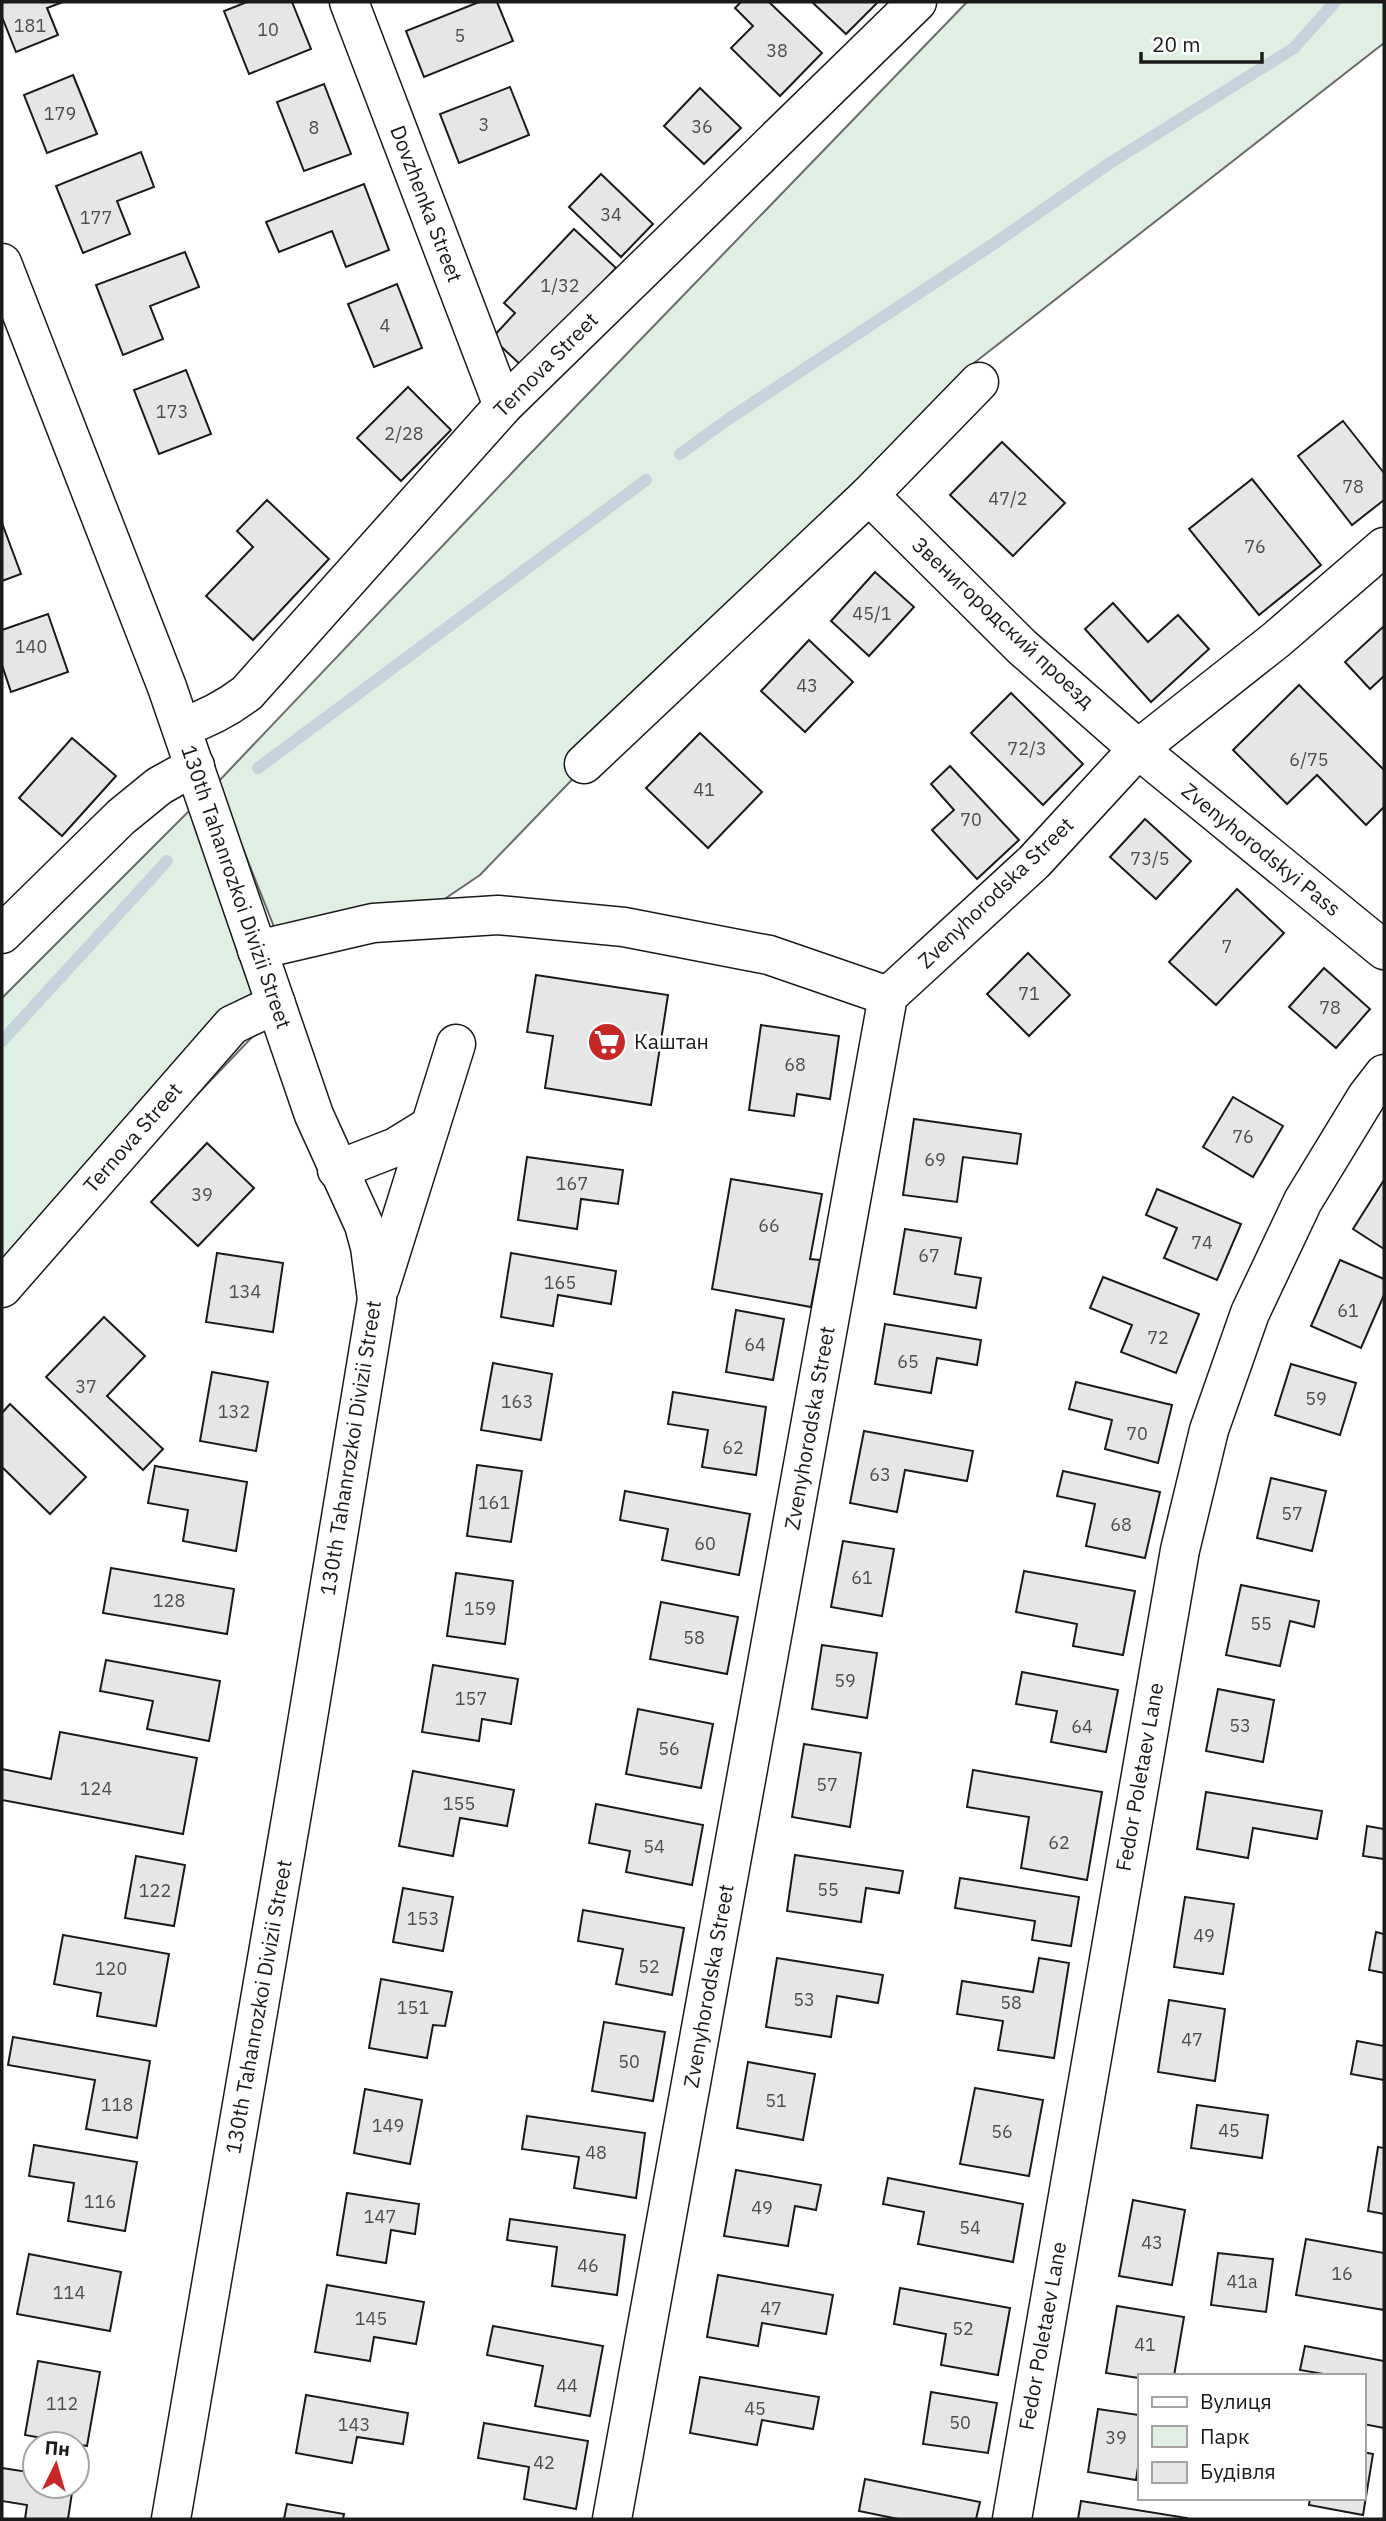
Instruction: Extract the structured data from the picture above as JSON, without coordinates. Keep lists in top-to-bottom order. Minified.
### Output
{"streets":{"street":["Dovzhenka Street","Ternova Street","Звенигородский проезд","Zvenyhorodskyi Pass","130th Tahanrozkoi Divizii Street","Zvenyhorodska Street","Fedor Poletaev Lane"]},"crossings":[["Dovzhenka Street","Ternova Street"],["Ternova Street","130th Tahanrozkoi Divizii Street"],["Звенигородский проезд","Zvenyhorodskyi Pass"],["Звенигородский проезд","Zvenyhorodska Street"],["Zvenyhorodskyi Pass","Zvenyhorodska Street"]],"places":{"supermarket":["Каштан"]},"house_numbers":["181","10","5","38","179","3","36","8","34","177","1/32","4","173","2/28","78","47/2","76","45/1","140","43","72/3","6/75","41","70","73/5","7","71","78","68","76","69","167","39","66","74","67","165","134","61","72","64","65","37","59","163","132","70","62","63","161","57","68","60","61","128","159","55","58","59","157","53","64","56","57","124","155","62","54","55","122","153","49","52","120","53","58","151","47","50","51","118","149","45","56","48","116","49","147","54","43","46","16","41а","114","47","145","52","41","44","112","45","50","143","39","42"],"legend":["Вулиця","Парк","Будівля"],"scale_bar":"20 m","north":"top"}
